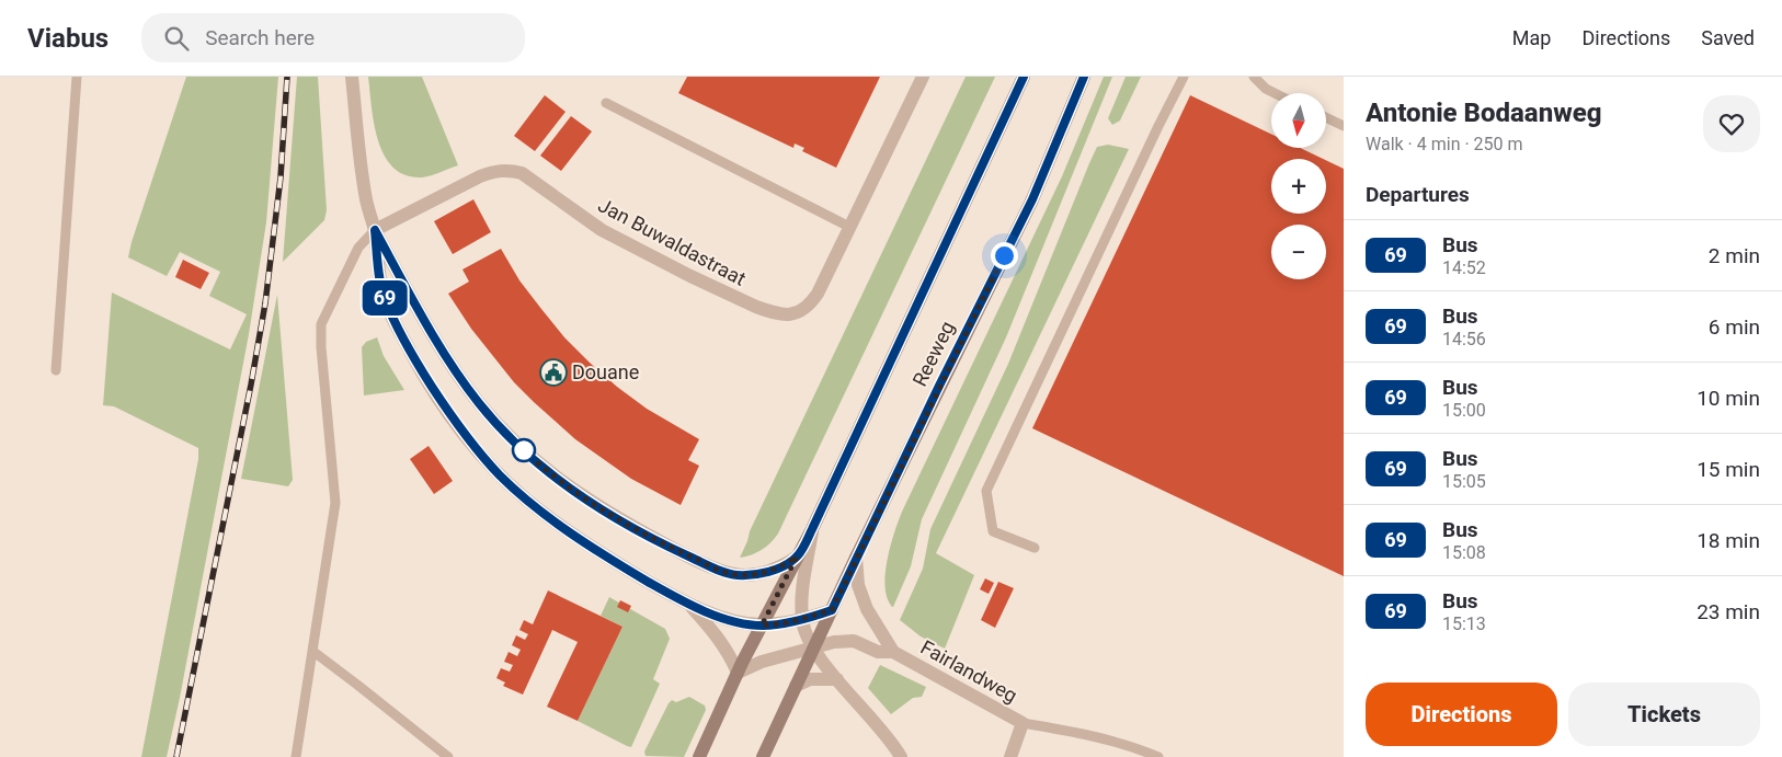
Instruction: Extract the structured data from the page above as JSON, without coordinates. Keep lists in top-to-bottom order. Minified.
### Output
{"streets":{"main road":["Reeweg"],"street":["Jan Buwaldastraat","Fairlandweg"]},"places":{"public building":["Douane"]},"lines":["bus line 69"],"north":"bottom","page":{"header":"Viabus","search":"Search here","nav":["Map","Directions","Saved"],"on_map":"69","heading":[["Antonie Bodaanweg","Walk · 4 min · 250 m"],"Departures"],"map_buttons":["+","−"],"list":[{"mark":"69","name":"Bus","note":"14:52","value":"2 min"},{"mark":"69","name":"Bus","note":"14:56","value":"6 min"},{"mark":"69","name":"Bus","note":"15:00","value":"10 min"},{"mark":"69","name":"Bus","note":"15:05","value":"15 min"},{"mark":"69","name":"Bus","note":"15:08","value":"18 min"},{"mark":"69","name":"Bus","note":"15:13","value":"23 min"}],"buttons":["Directions","Tickets"]}}
